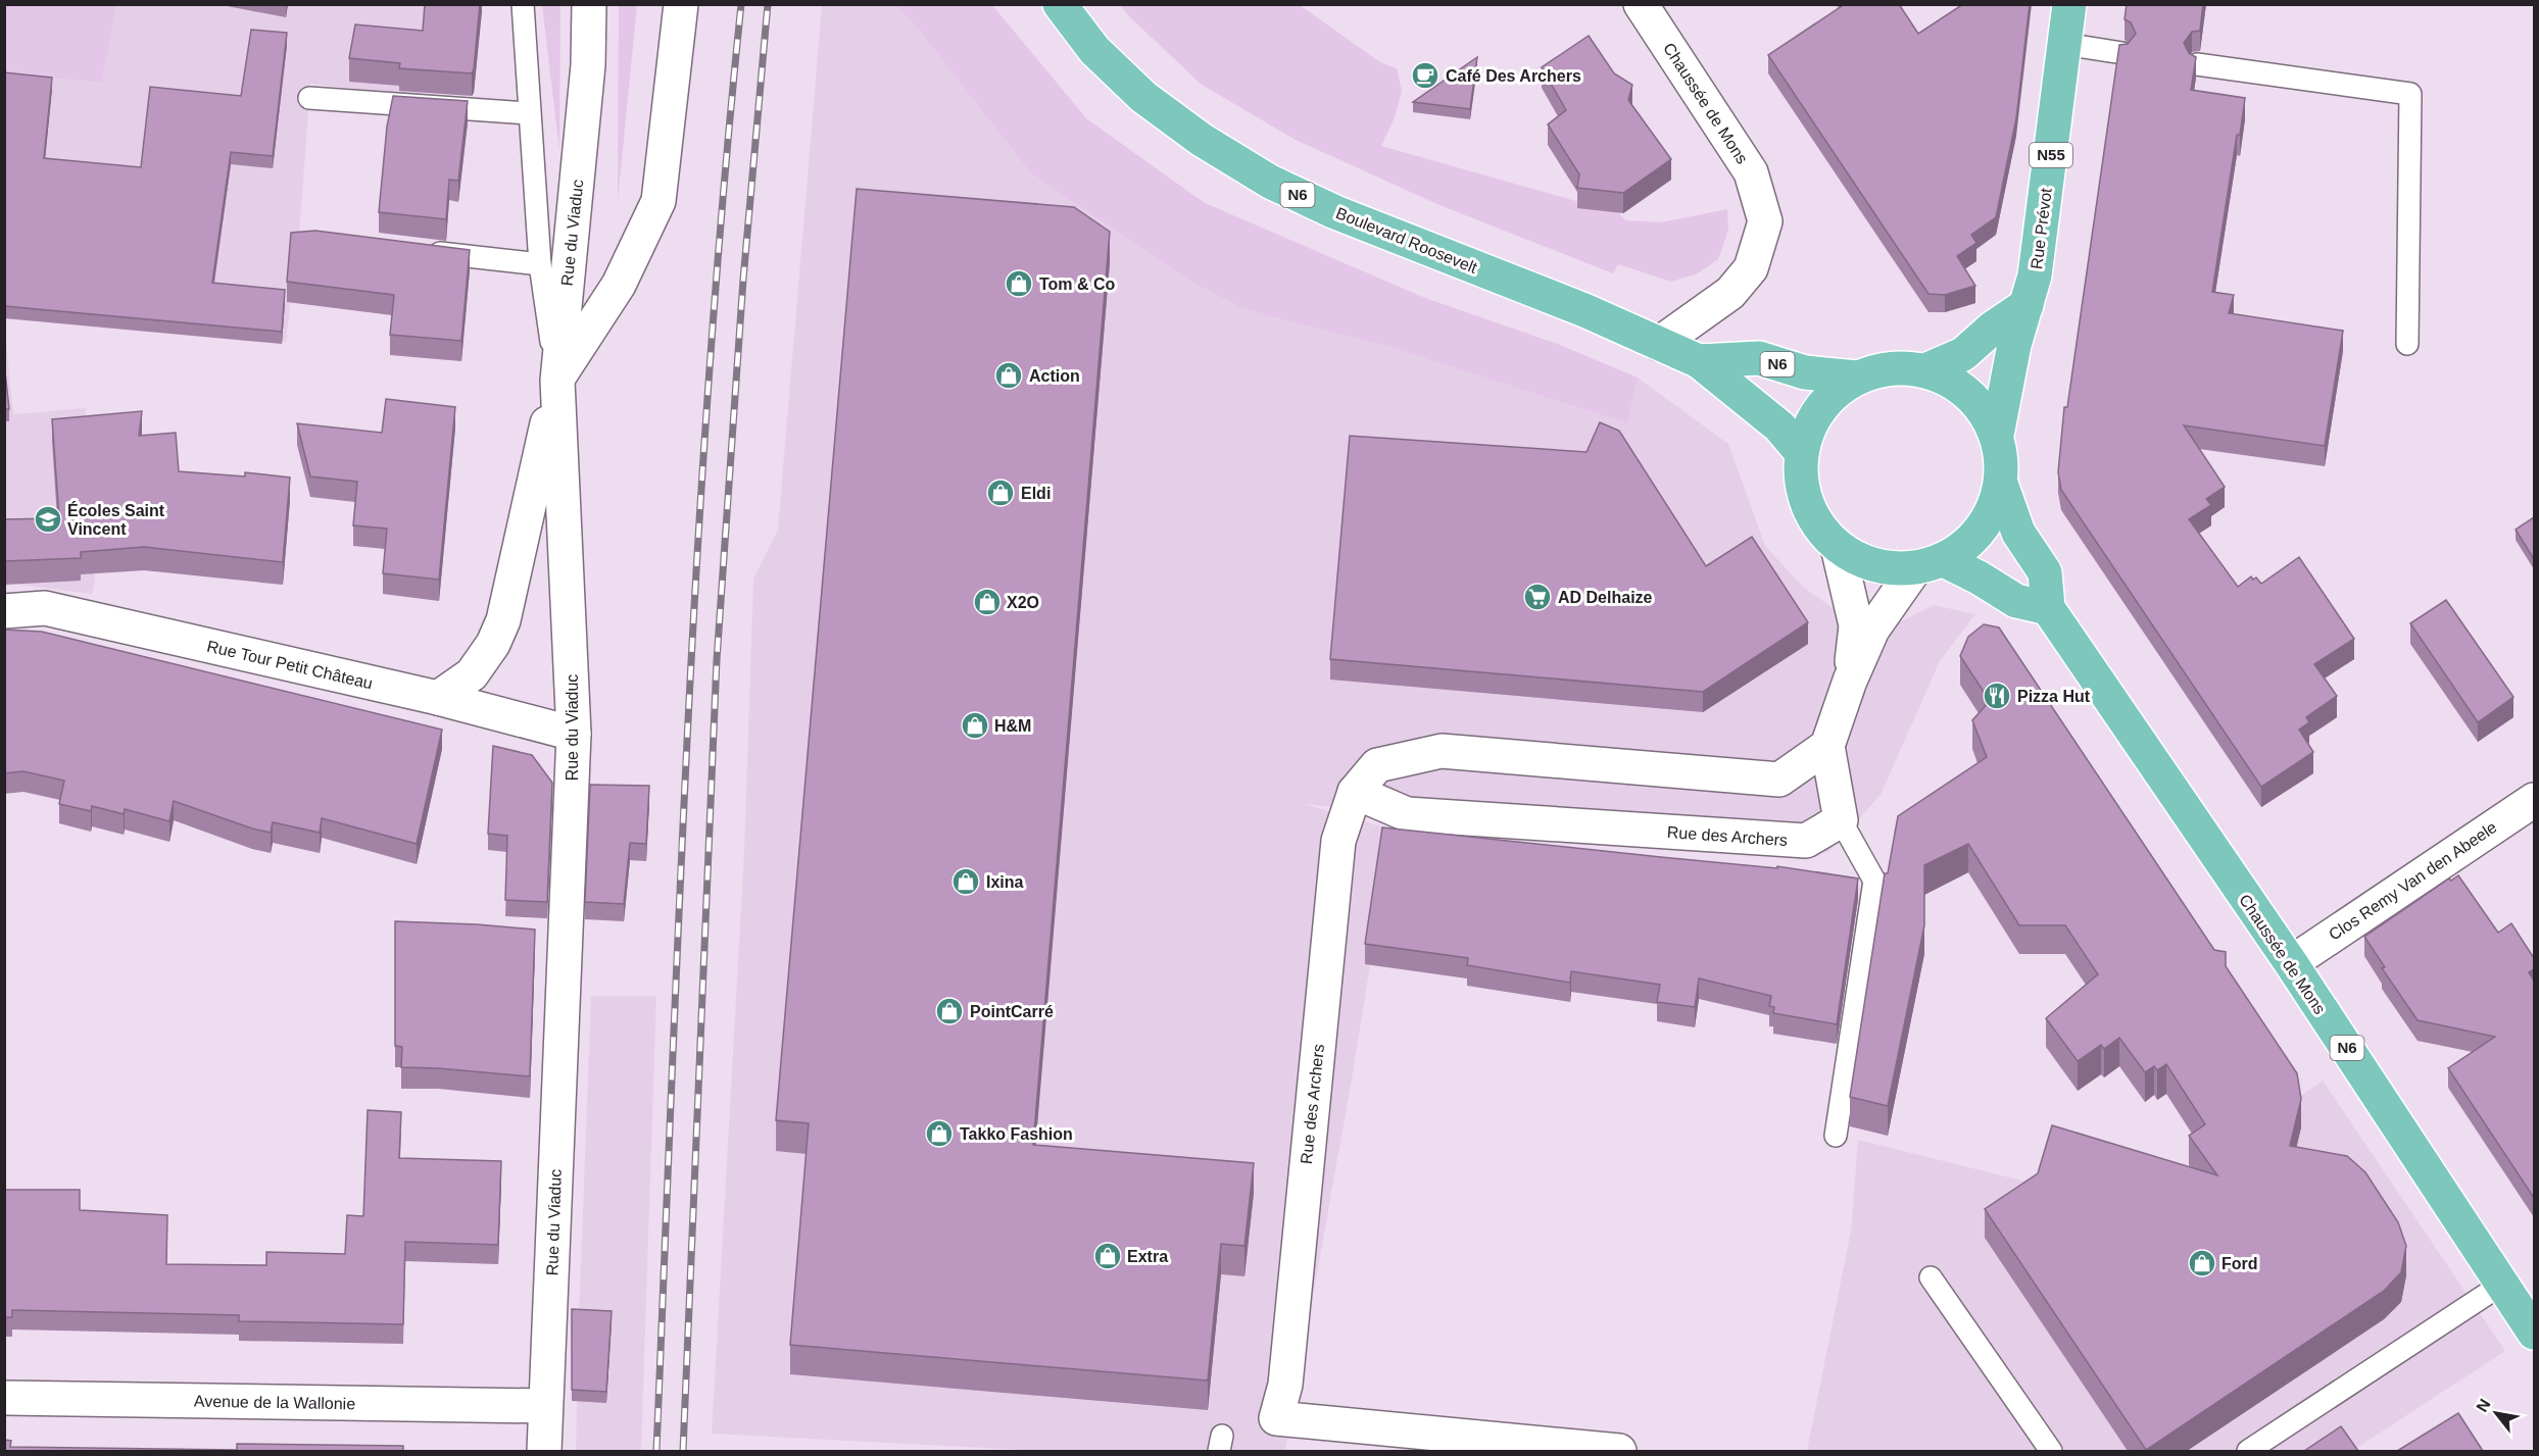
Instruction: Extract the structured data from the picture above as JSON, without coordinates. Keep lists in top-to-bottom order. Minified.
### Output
{"streets":{"main road":["Chaussée de Mons","N55","N6","Rue Prévot","Boulevard Roosevelt"],"street":["Rue du Viaduc","Rue Tour Petit Château","Rue des Archers","Clos Remy Van den Abeele","Avenue de la Wallonie"]},"crossings":[["Chaussée de Mons","Rue Prévot"],["Chaussée de Mons","Boulevard Roosevelt"],["Chaussée de Mons","Clos Remy Van den Abeele"],["Rue Prévot","Boulevard Roosevelt"],["Rue du Viaduc","Rue Tour Petit Château"],["Rue du Viaduc","Avenue de la Wallonie"]],"places":{"cafe":["Café Des Archers"],"shop":["Tom & Co","Action","Eldi","X2O","H&M","Ixina","PointCarré","Takko Fashion","Extra","Ford"],"school or university":["Écoles Saint Vincent"],"supermarket":["AD Delhaize"],"restaurant":["Pizza Hut"]},"north":"top left"}
